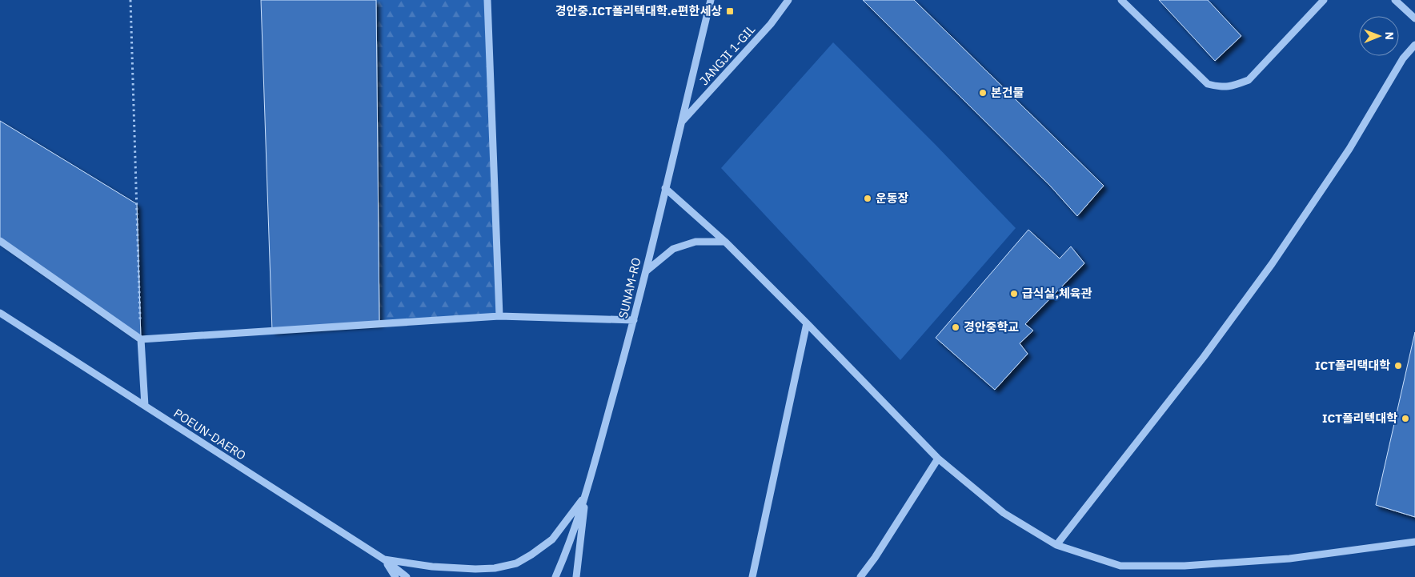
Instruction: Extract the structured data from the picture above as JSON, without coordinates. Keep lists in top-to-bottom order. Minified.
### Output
{"streets":{"street":["JANGJI 1-GIL","SUNAM-RO","POEUN-DAERO"]},"crossings":[["JANGJI 1-GIL","SUNAM-RO"]],"places":{"transit":["경안중.ICT폴리텍대학.e편한세상"],"other":["본건물","운동장","급식실,체육관","경안중학교","ICT폴리택대학","ICT폴리텍대학"]},"north":"right"}
